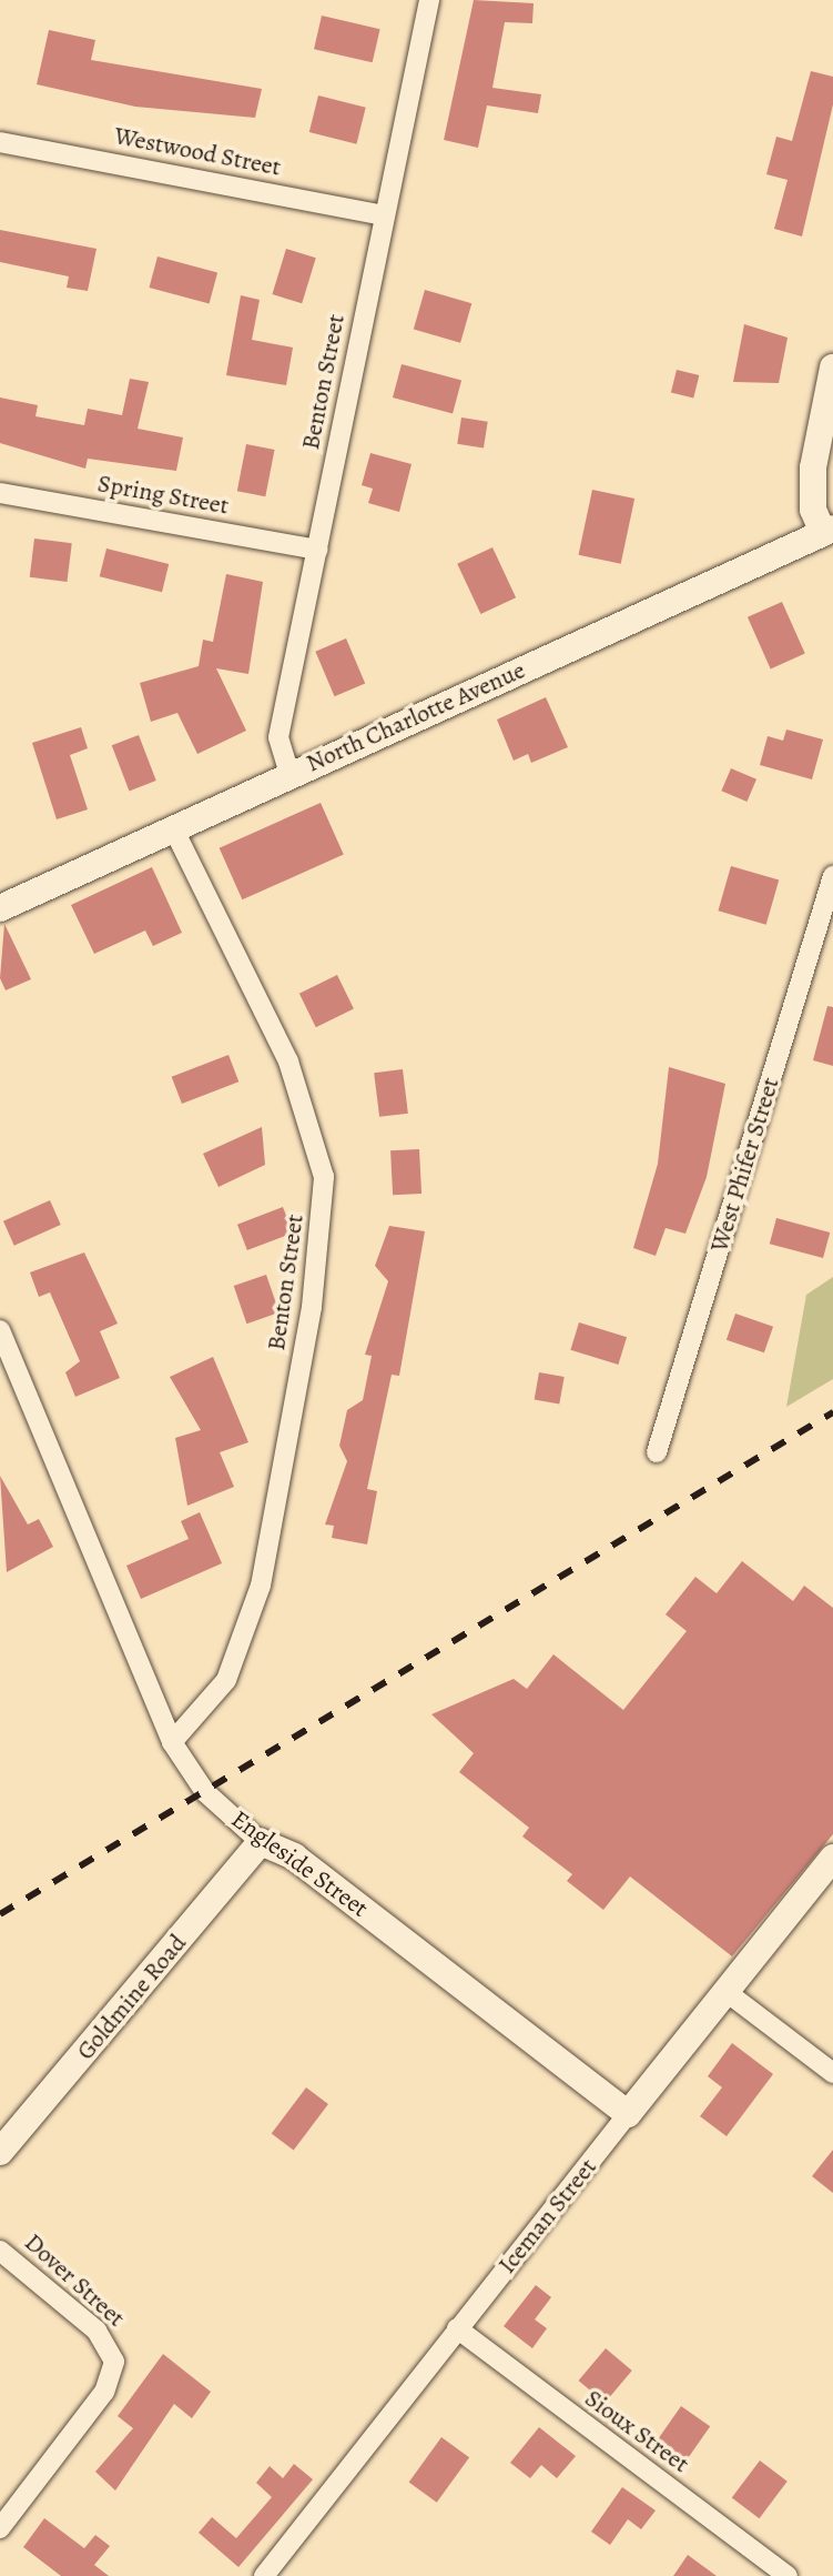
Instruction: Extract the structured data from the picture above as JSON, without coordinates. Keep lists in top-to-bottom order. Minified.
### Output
{"streets":{"main road":["North Charlotte Avenue","Engleside Street","Goldmine Road","Iceman Street"],"street":["Westwood Street","Benton Street","Spring Street","West Phifer Street","Dover Street","Sioux Street"]},"crossings":[["Westwood Street","Benton Street"],["Benton Street","Spring Street"],["Benton Street","North Charlotte Avenue"],["Benton Street","Engleside Street"],["Engleside Street","Goldmine Road"],["Engleside Street","Iceman Street"],["Iceman Street","Sioux Street"]]}
